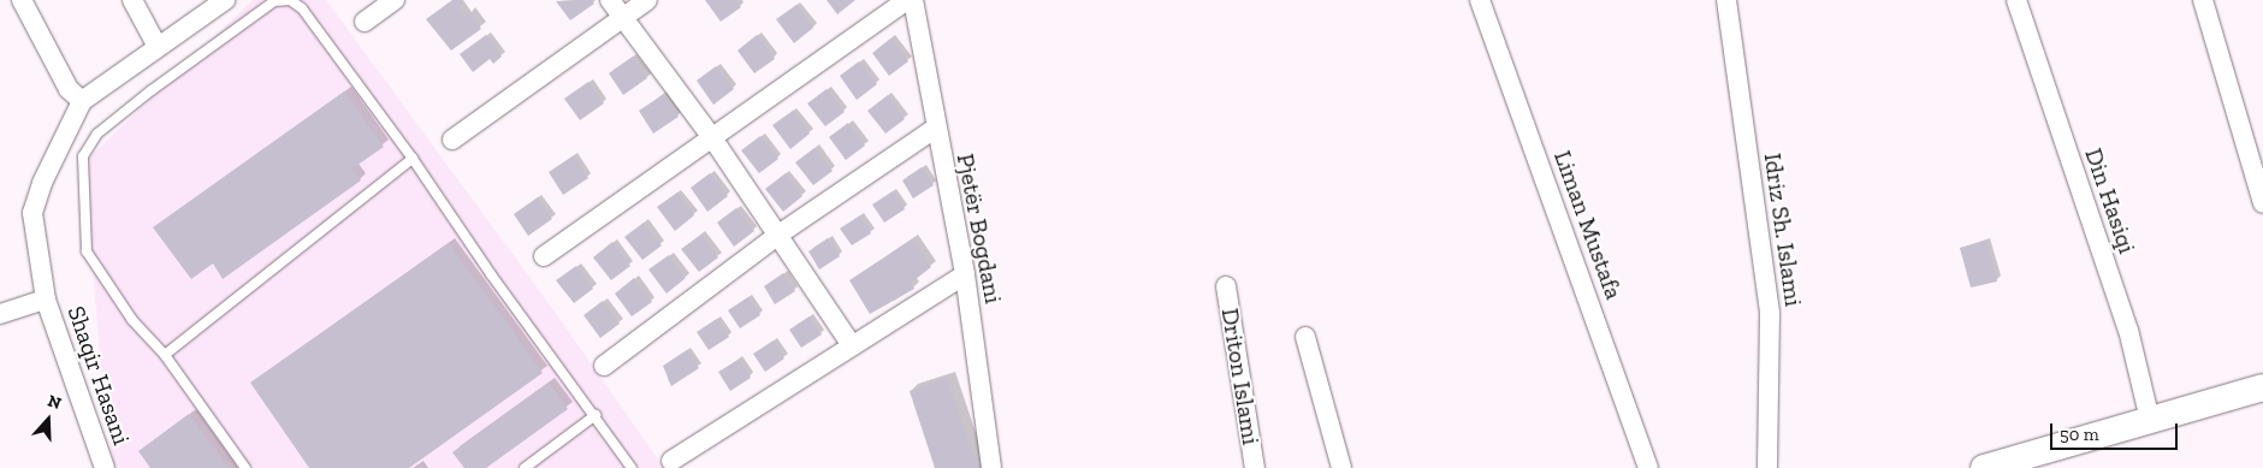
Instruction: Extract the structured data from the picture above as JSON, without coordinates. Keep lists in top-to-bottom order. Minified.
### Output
{"streets":{"street":["Din Hasiqi","Liman Mustafa","Pjetër Bogdani","Idriz Sh. Islami","Shaqir Hasani","Driton Islami"]},"scale_bar":"50 m","north":"top"}
